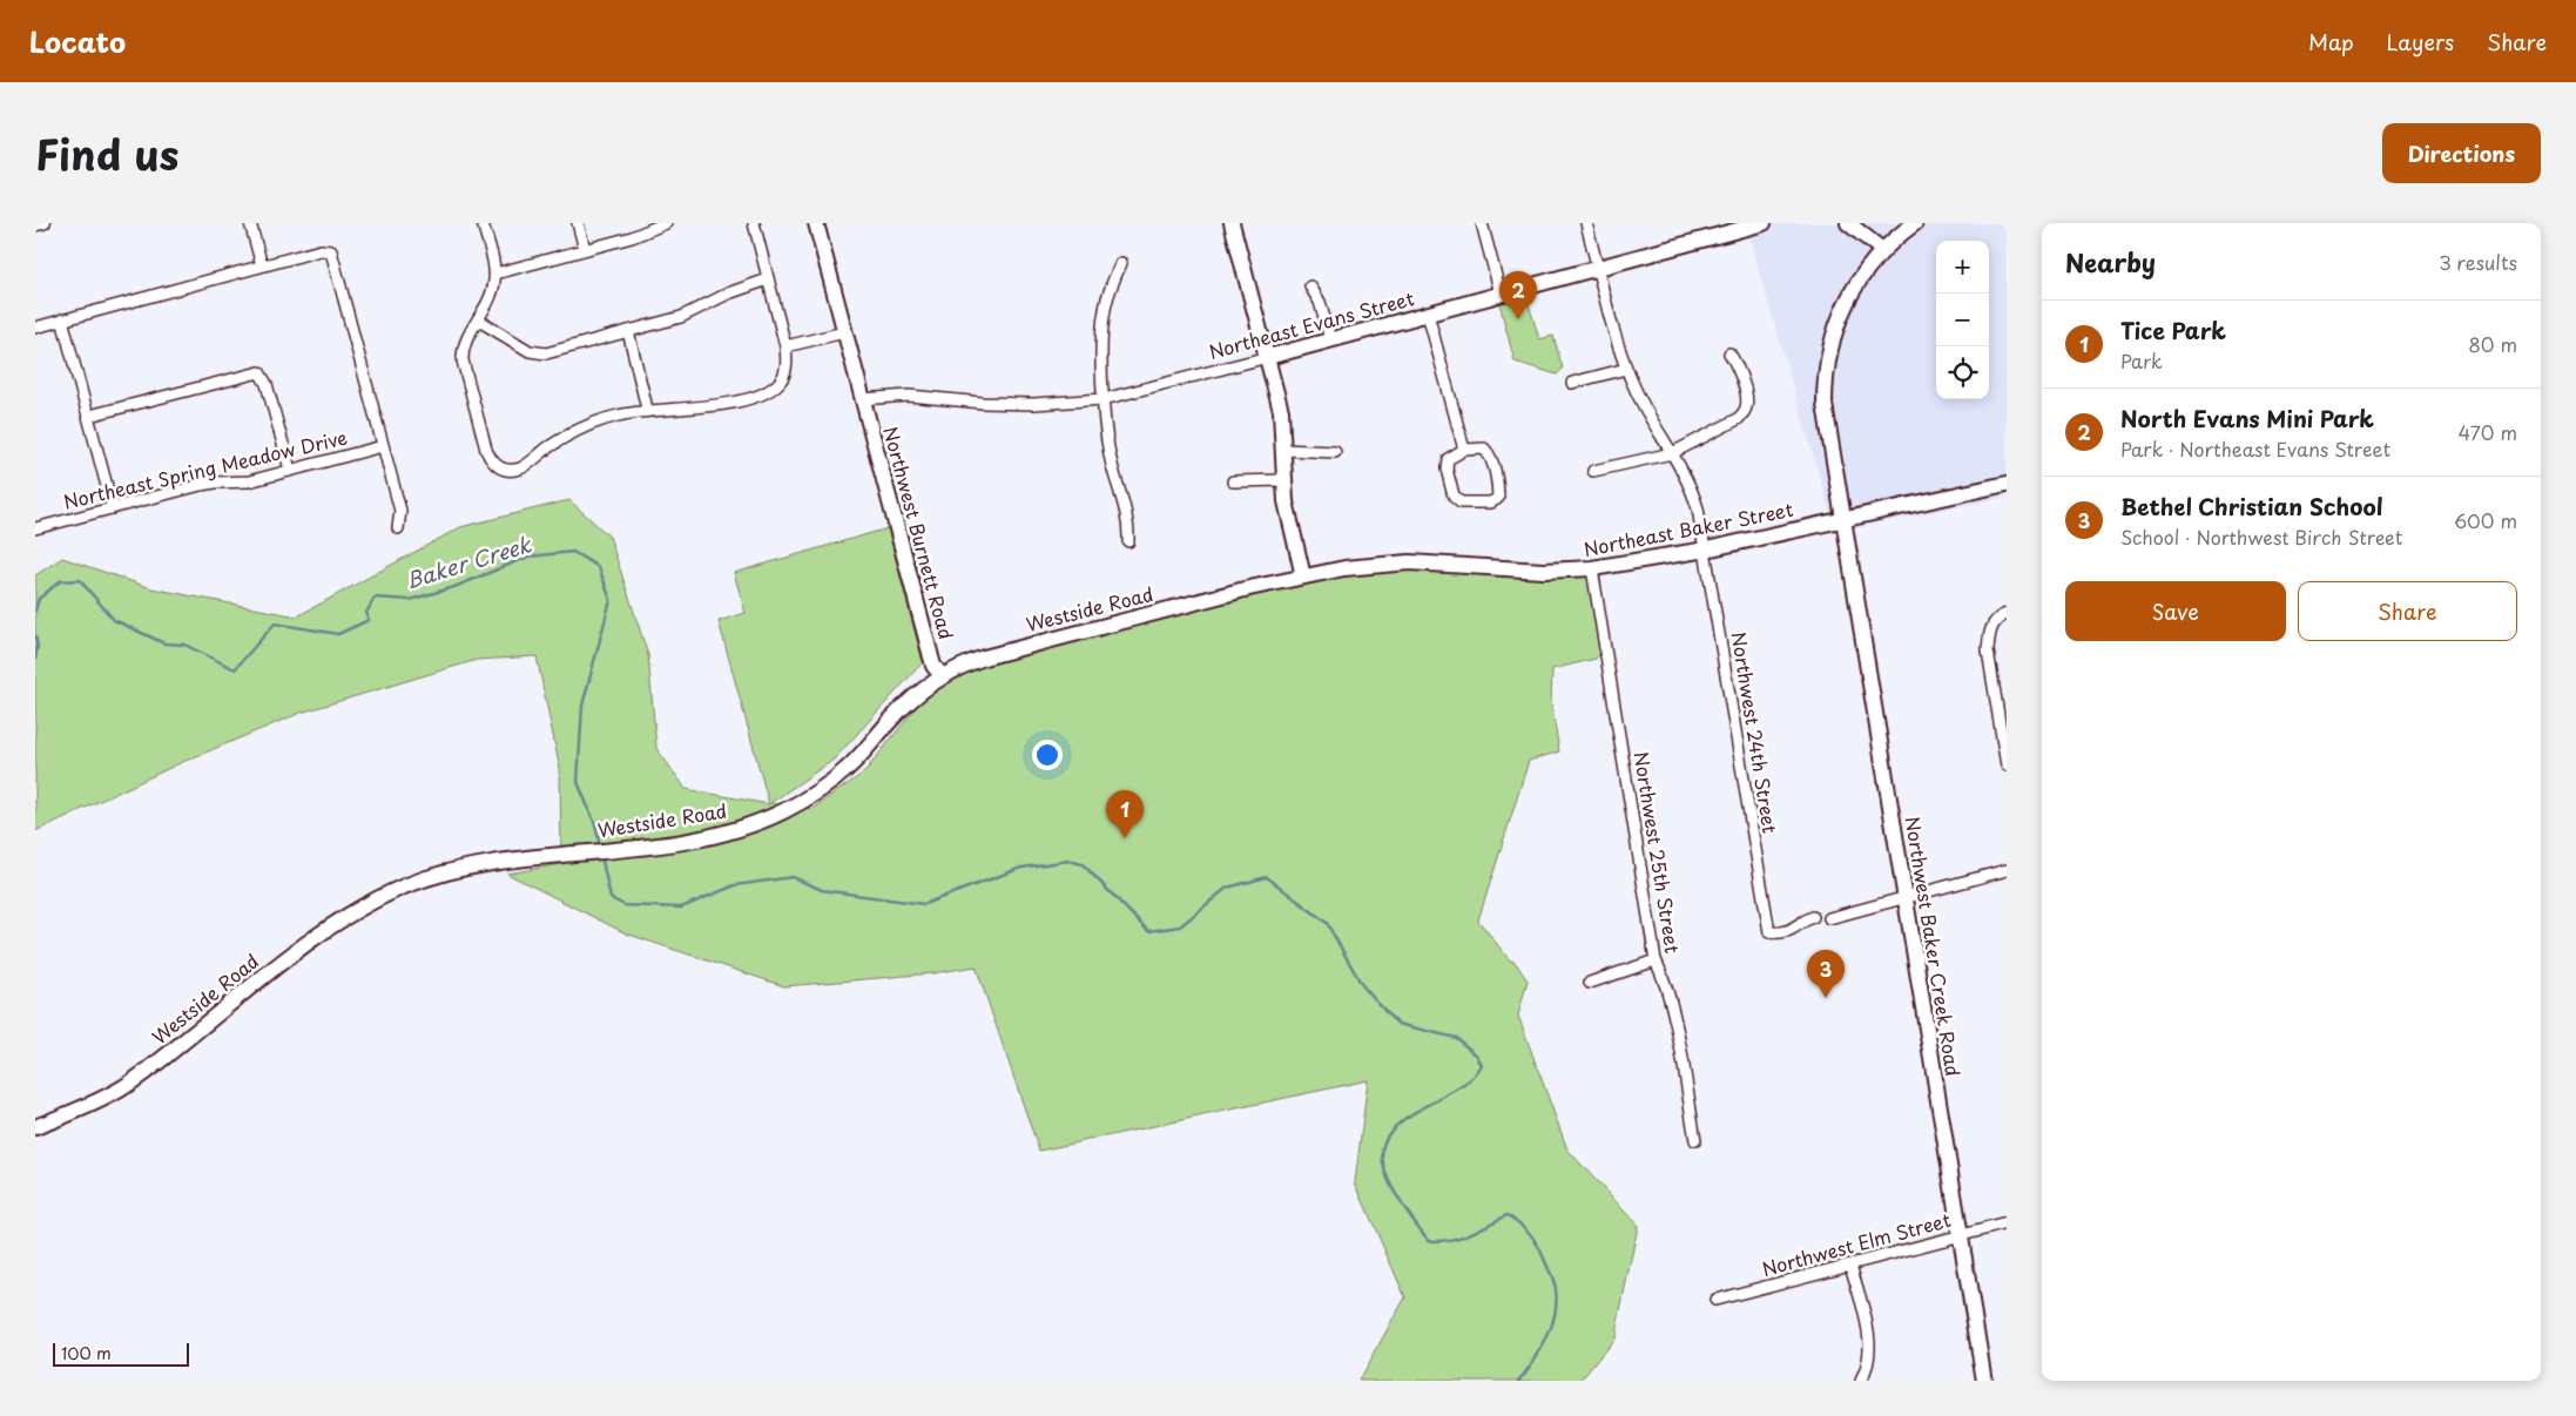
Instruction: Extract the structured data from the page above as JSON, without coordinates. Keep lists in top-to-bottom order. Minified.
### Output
{"streets":{"main road":["Northeast Evans Street","Northeast Baker Street","Northwest Burnett Road","Westside Road","Northwest Baker Creek Road"],"street":["Northeast Spring Meadow Drive","Northwest 24th Street","Northwest 25th Street","Northwest Elm Street"]},"crossings":[["Northeast Evans Street","Northwest Burnett Road"],["Northeast Evans Street","Northwest 24th Street"],["Northeast Baker Street","Westside Road"],["Northeast Baker Street","Northwest 24th Street"],["Northeast Baker Street","Northwest 25th Street"],["Northeast Baker Street","Northwest Baker Creek Road"],["Northwest Burnett Road","Westside Road"],["Northwest Baker Creek Road","Northwest Elm Street"]],"water":["Baker Creek"],"scale_bar":"100 m","page":{"header":"Locato","nav":["Map","Layers","Share"],"title":"Find us","buttons":["Directions",["Save","Share"]],"heading":["Nearby","3 results"],"map_buttons":["+","−"],"pins":["2","1","3"],"list":[{"mark":"1","name":"Tice Park","note":"Park","value":"80 m"},{"mark":"2","name":"North Evans Mini Park","note":"Park · Northeast Evans Street","value":"470 m"},{"mark":"3","name":"Bethel Christian School","note":"School · Northwest Birch Street","value":"600 m"}],"scale":"100 m"}}
